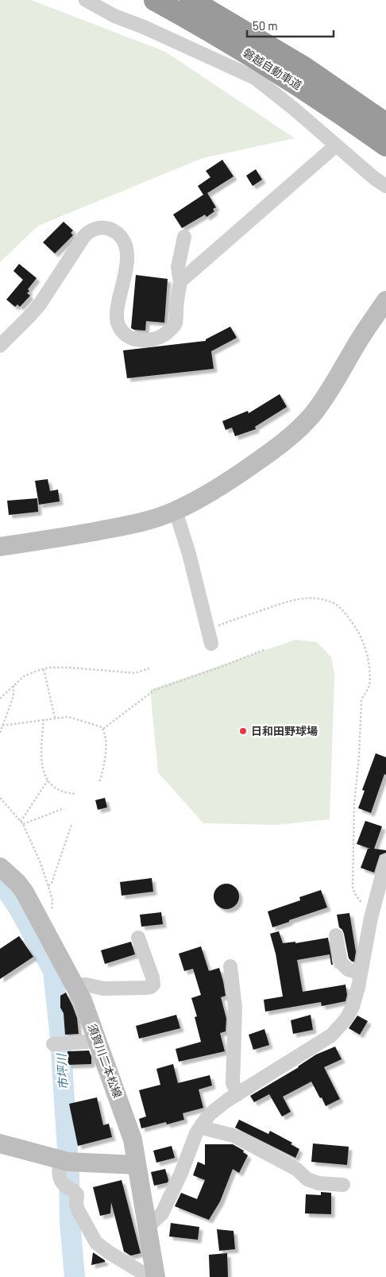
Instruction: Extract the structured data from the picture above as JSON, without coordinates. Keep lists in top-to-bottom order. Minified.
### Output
{"streets":{"highway":["磐越自動車道"],"street":["須賀川二本松線"]},"water":["市坪川"],"places":["日和田野球場"],"scale_bar":"50 m"}
